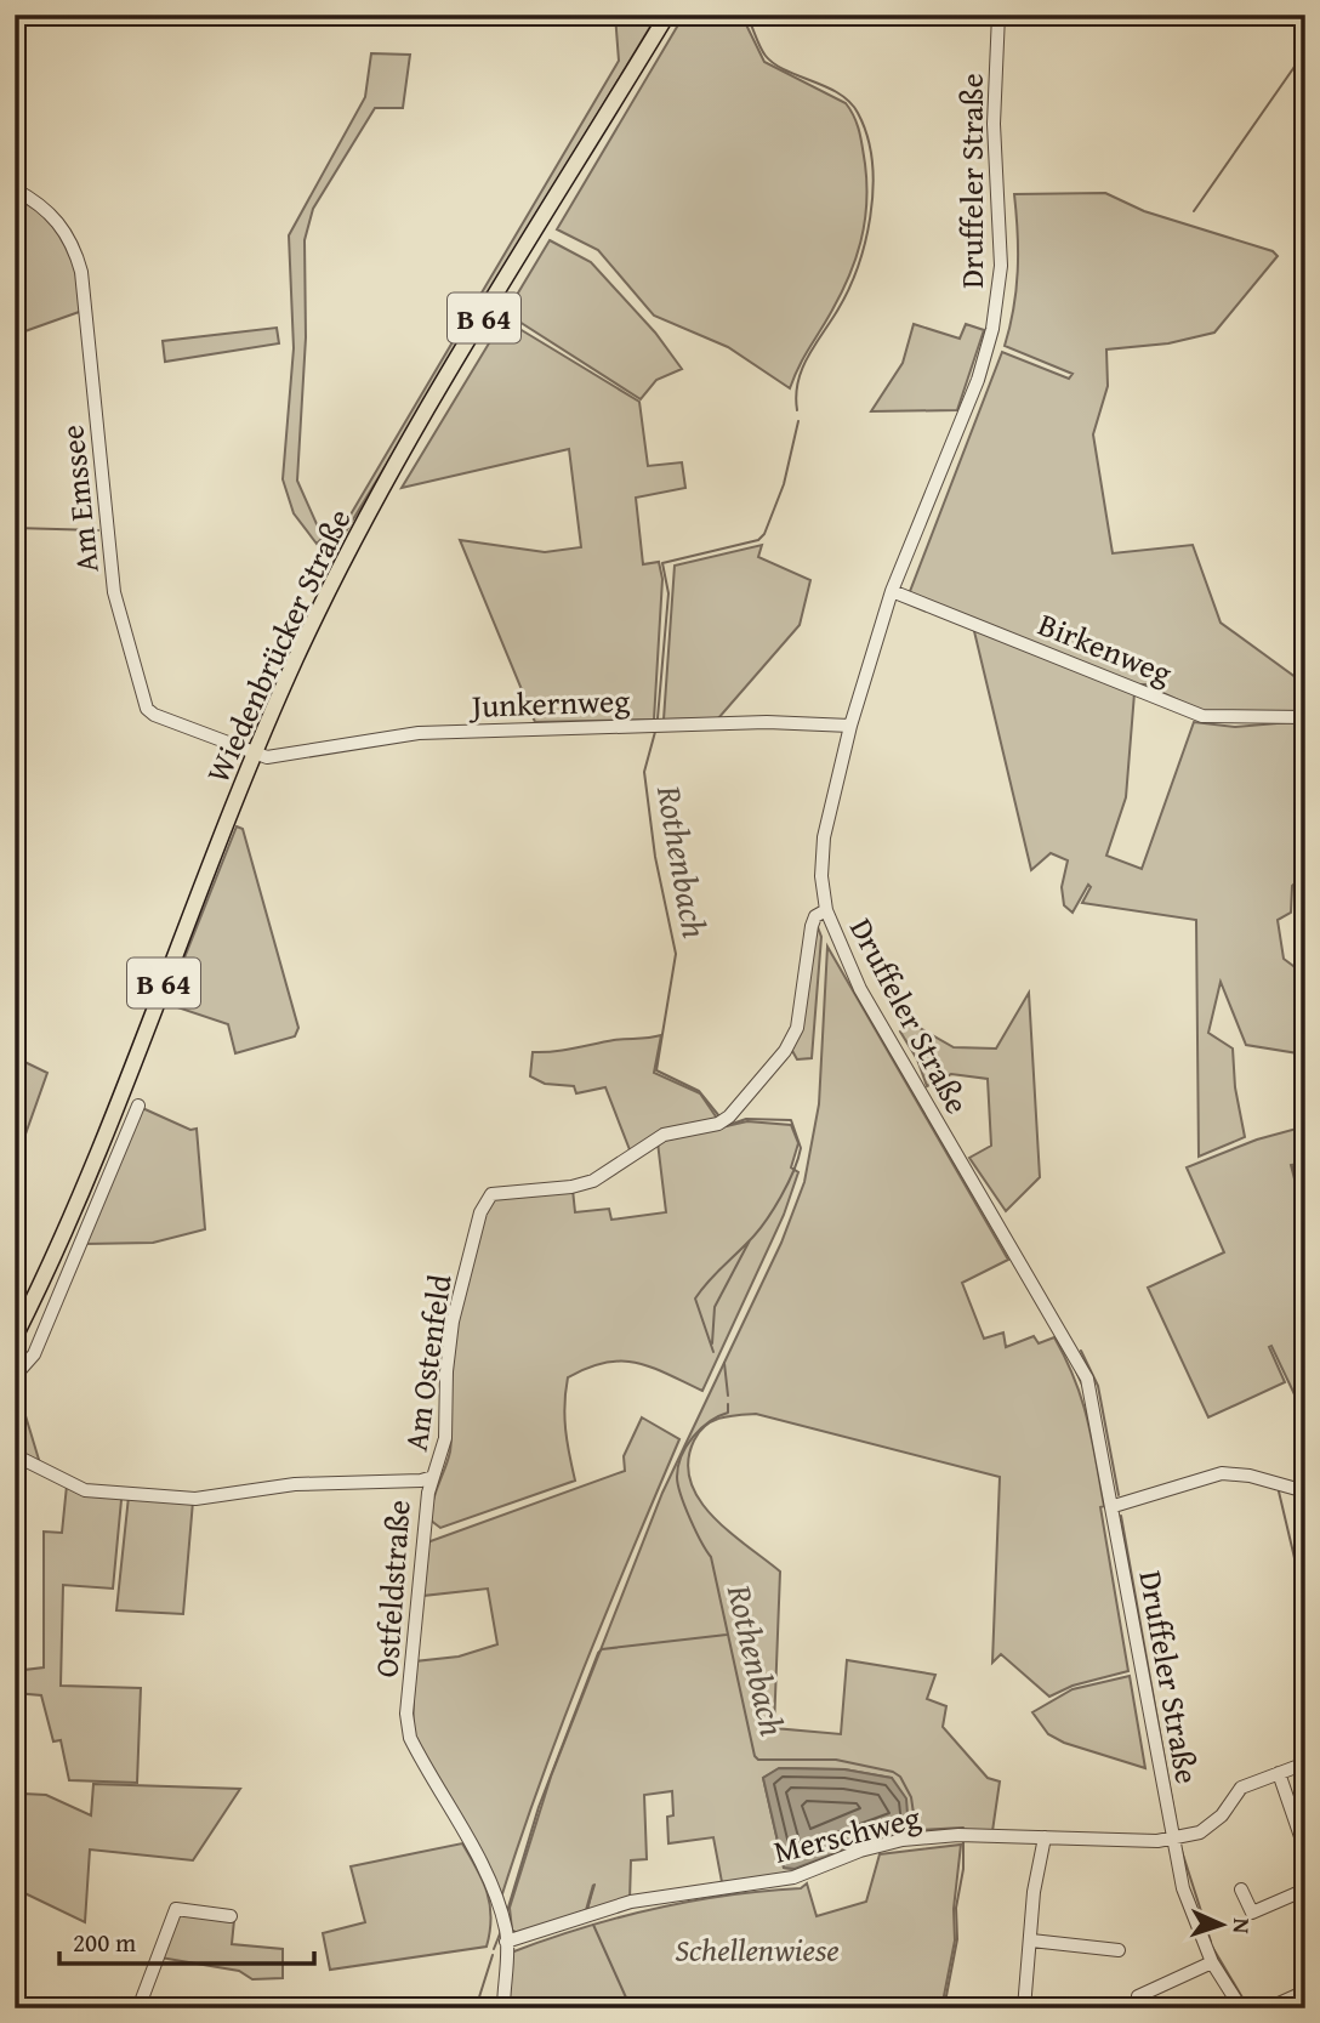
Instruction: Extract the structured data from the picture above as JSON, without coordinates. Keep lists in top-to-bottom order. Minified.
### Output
{"streets":{"main road":["B 64","Wiedenbrücker Straße"],"street":["Druffeler Straße","Am Emssee","Birkenweg","Junkernweg","Am Ostenfeld","Ostfeldstraße","Merschweg"]},"crossings":[["Druffeler Straße","Birkenweg"],["Druffeler Straße","Junkernweg"],["Druffeler Straße","Am Ostenfeld"],["Druffeler Straße","Merschweg"],["Am Emssee","Wiedenbrücker Straße"],["Am Emssee","Junkernweg"],["Wiedenbrücker Straße","Junkernweg"],["Am Ostenfeld","Ostfeldstraße"],["Ostfeldstraße","Merschweg"]],"water":["Rothenbach"],"parks":["Schellenwiese"],"scale_bar":"200 m","north":"right"}
